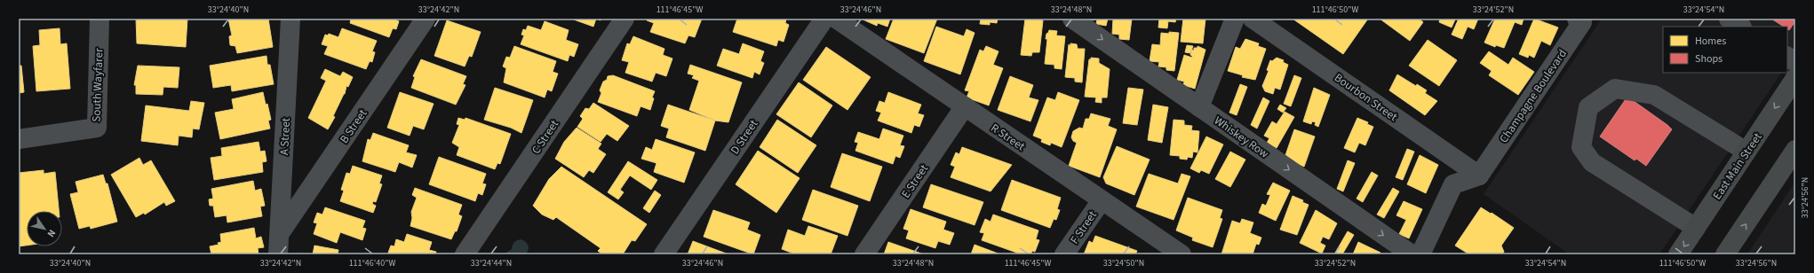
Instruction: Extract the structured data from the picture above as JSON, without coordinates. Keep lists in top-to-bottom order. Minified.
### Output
{"streets":{"main road":["East Main Street"],"street":["South Wayfarer","Champagne Boulevard","Bourbon Street","B Street","A Street","C Street","D Street","R Street","Whiskey Row","E Street","F Street"]},"crossings":[["Champagne Boulevard","Bourbon Street"],["B Street","A Street"],["R Street","E Street"],["R Street","F Street"]],"one_way":["Whiskey Row","East Main Street"],"legend":["Homes","Shops"],"north":"bottom right","coordinates":["33°24'40\"N","33°24'42\"N","111°46'45\"W","33°24'46\"N","33°24'48\"N","111°46'50\"W","33°24'52\"N","33°24'54\"N","33°24'56\"N","111°46'40\"W","33°24'44\"N","33°24'50\"N"]}
